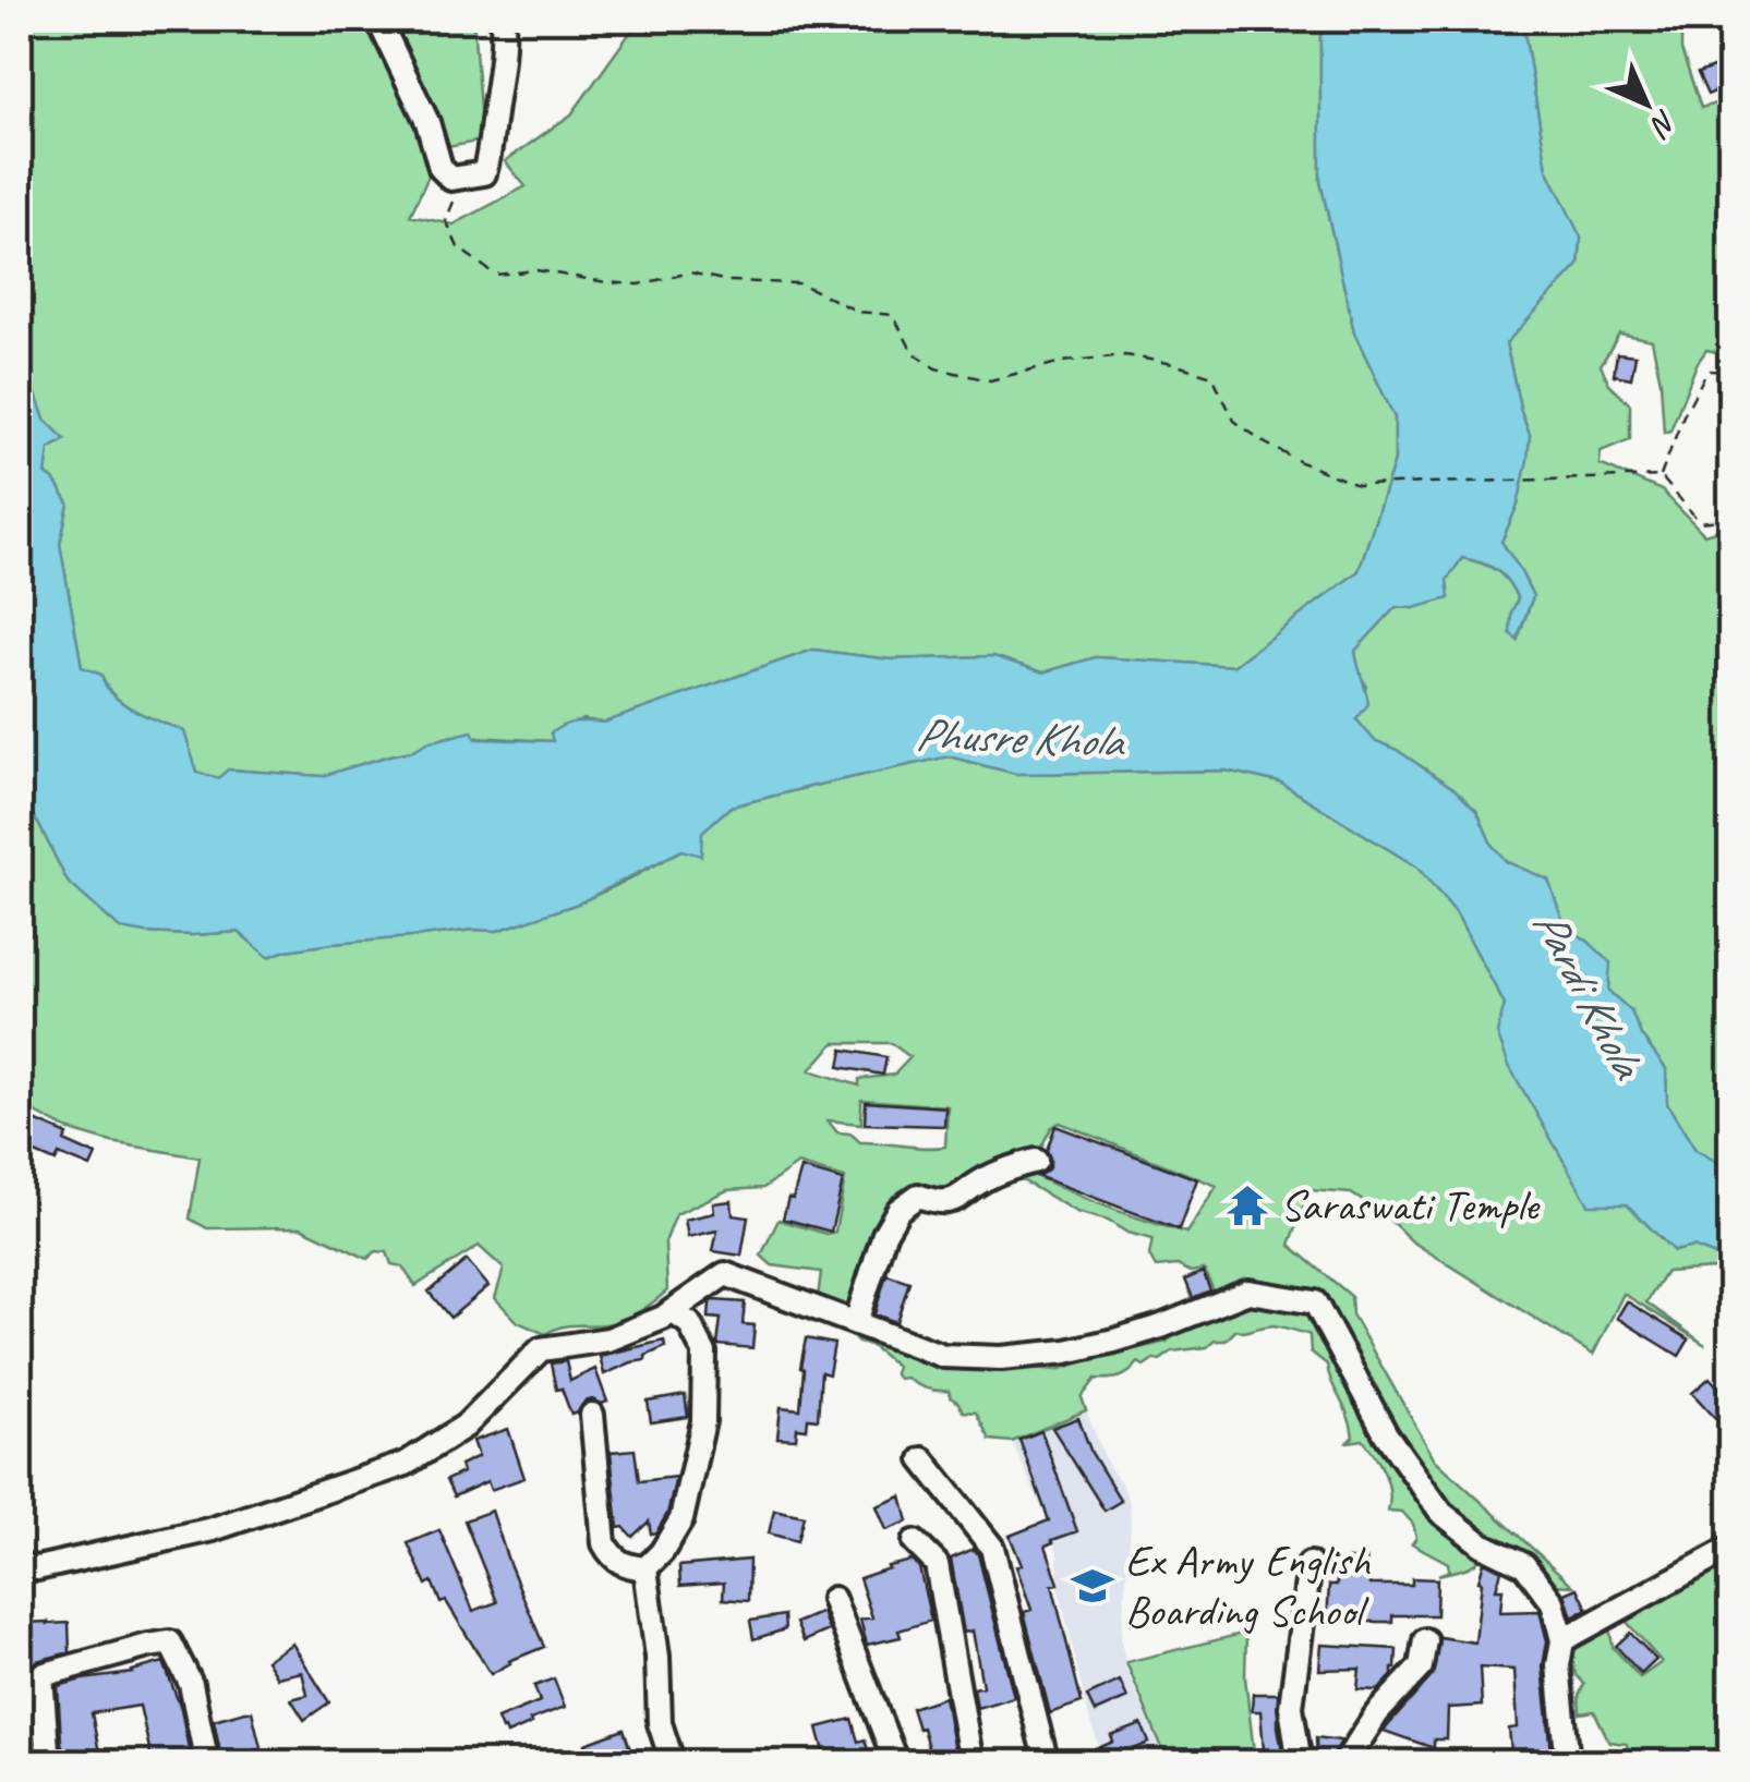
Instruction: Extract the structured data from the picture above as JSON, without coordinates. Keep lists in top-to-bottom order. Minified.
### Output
{"water":["Phusre Khola","Pardi Khola"],"places":{"temple":["Saraswati Temple"],"school or university":["Ex Army English Boarding School"]},"north":"bottom right"}
